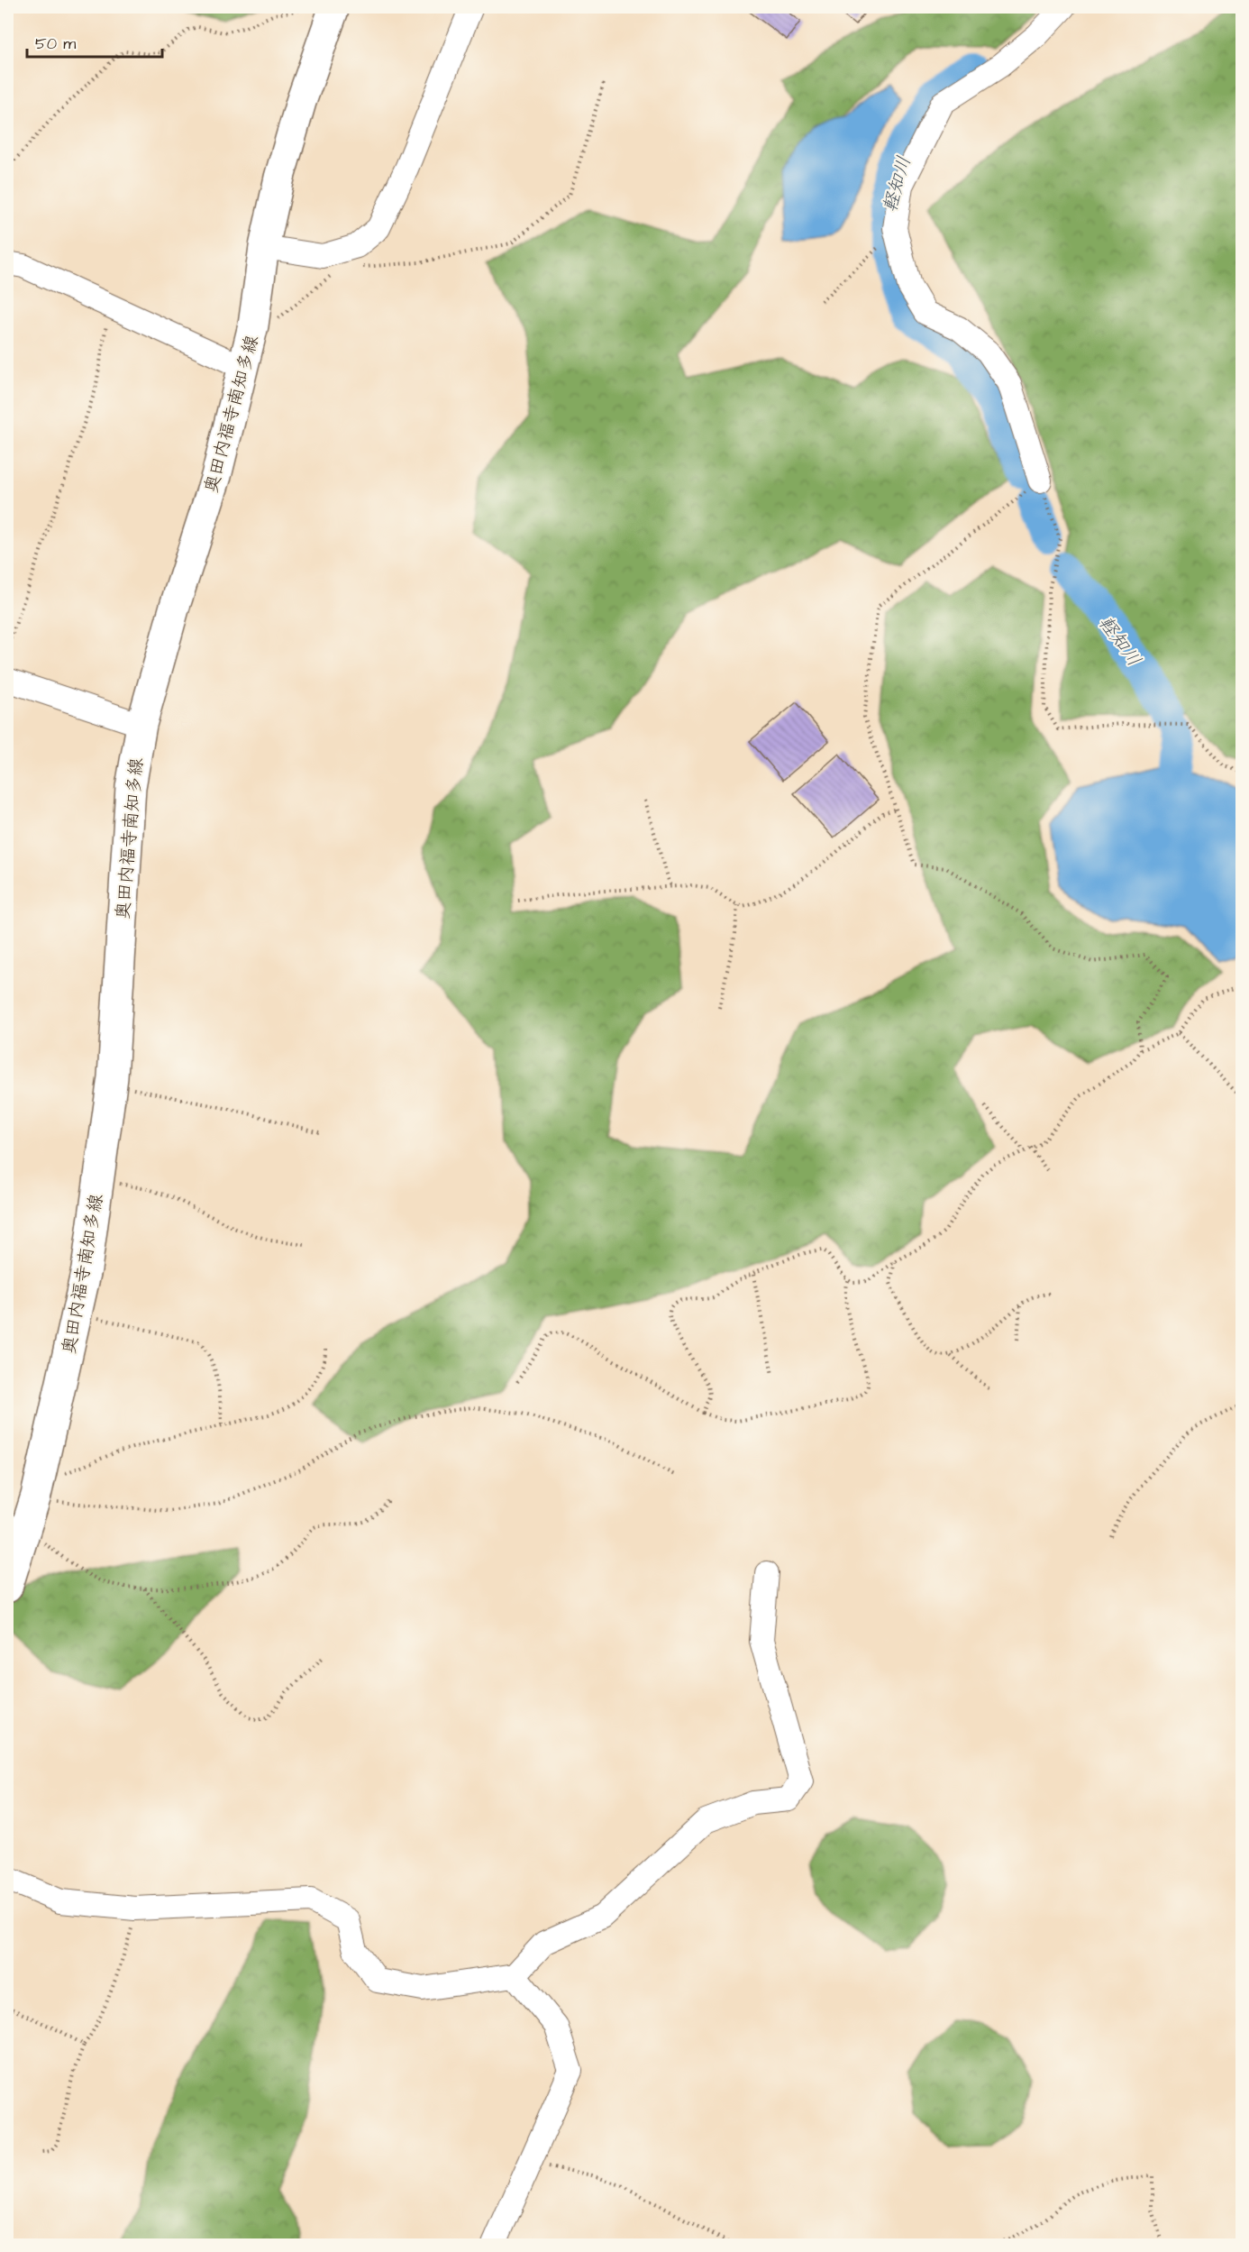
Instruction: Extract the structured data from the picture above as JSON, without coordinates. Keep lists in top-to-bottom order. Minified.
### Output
{"streets":{"main road":["奥田内福寺南知多線"]},"water":["軽知川"],"scale_bar":"50 m"}
